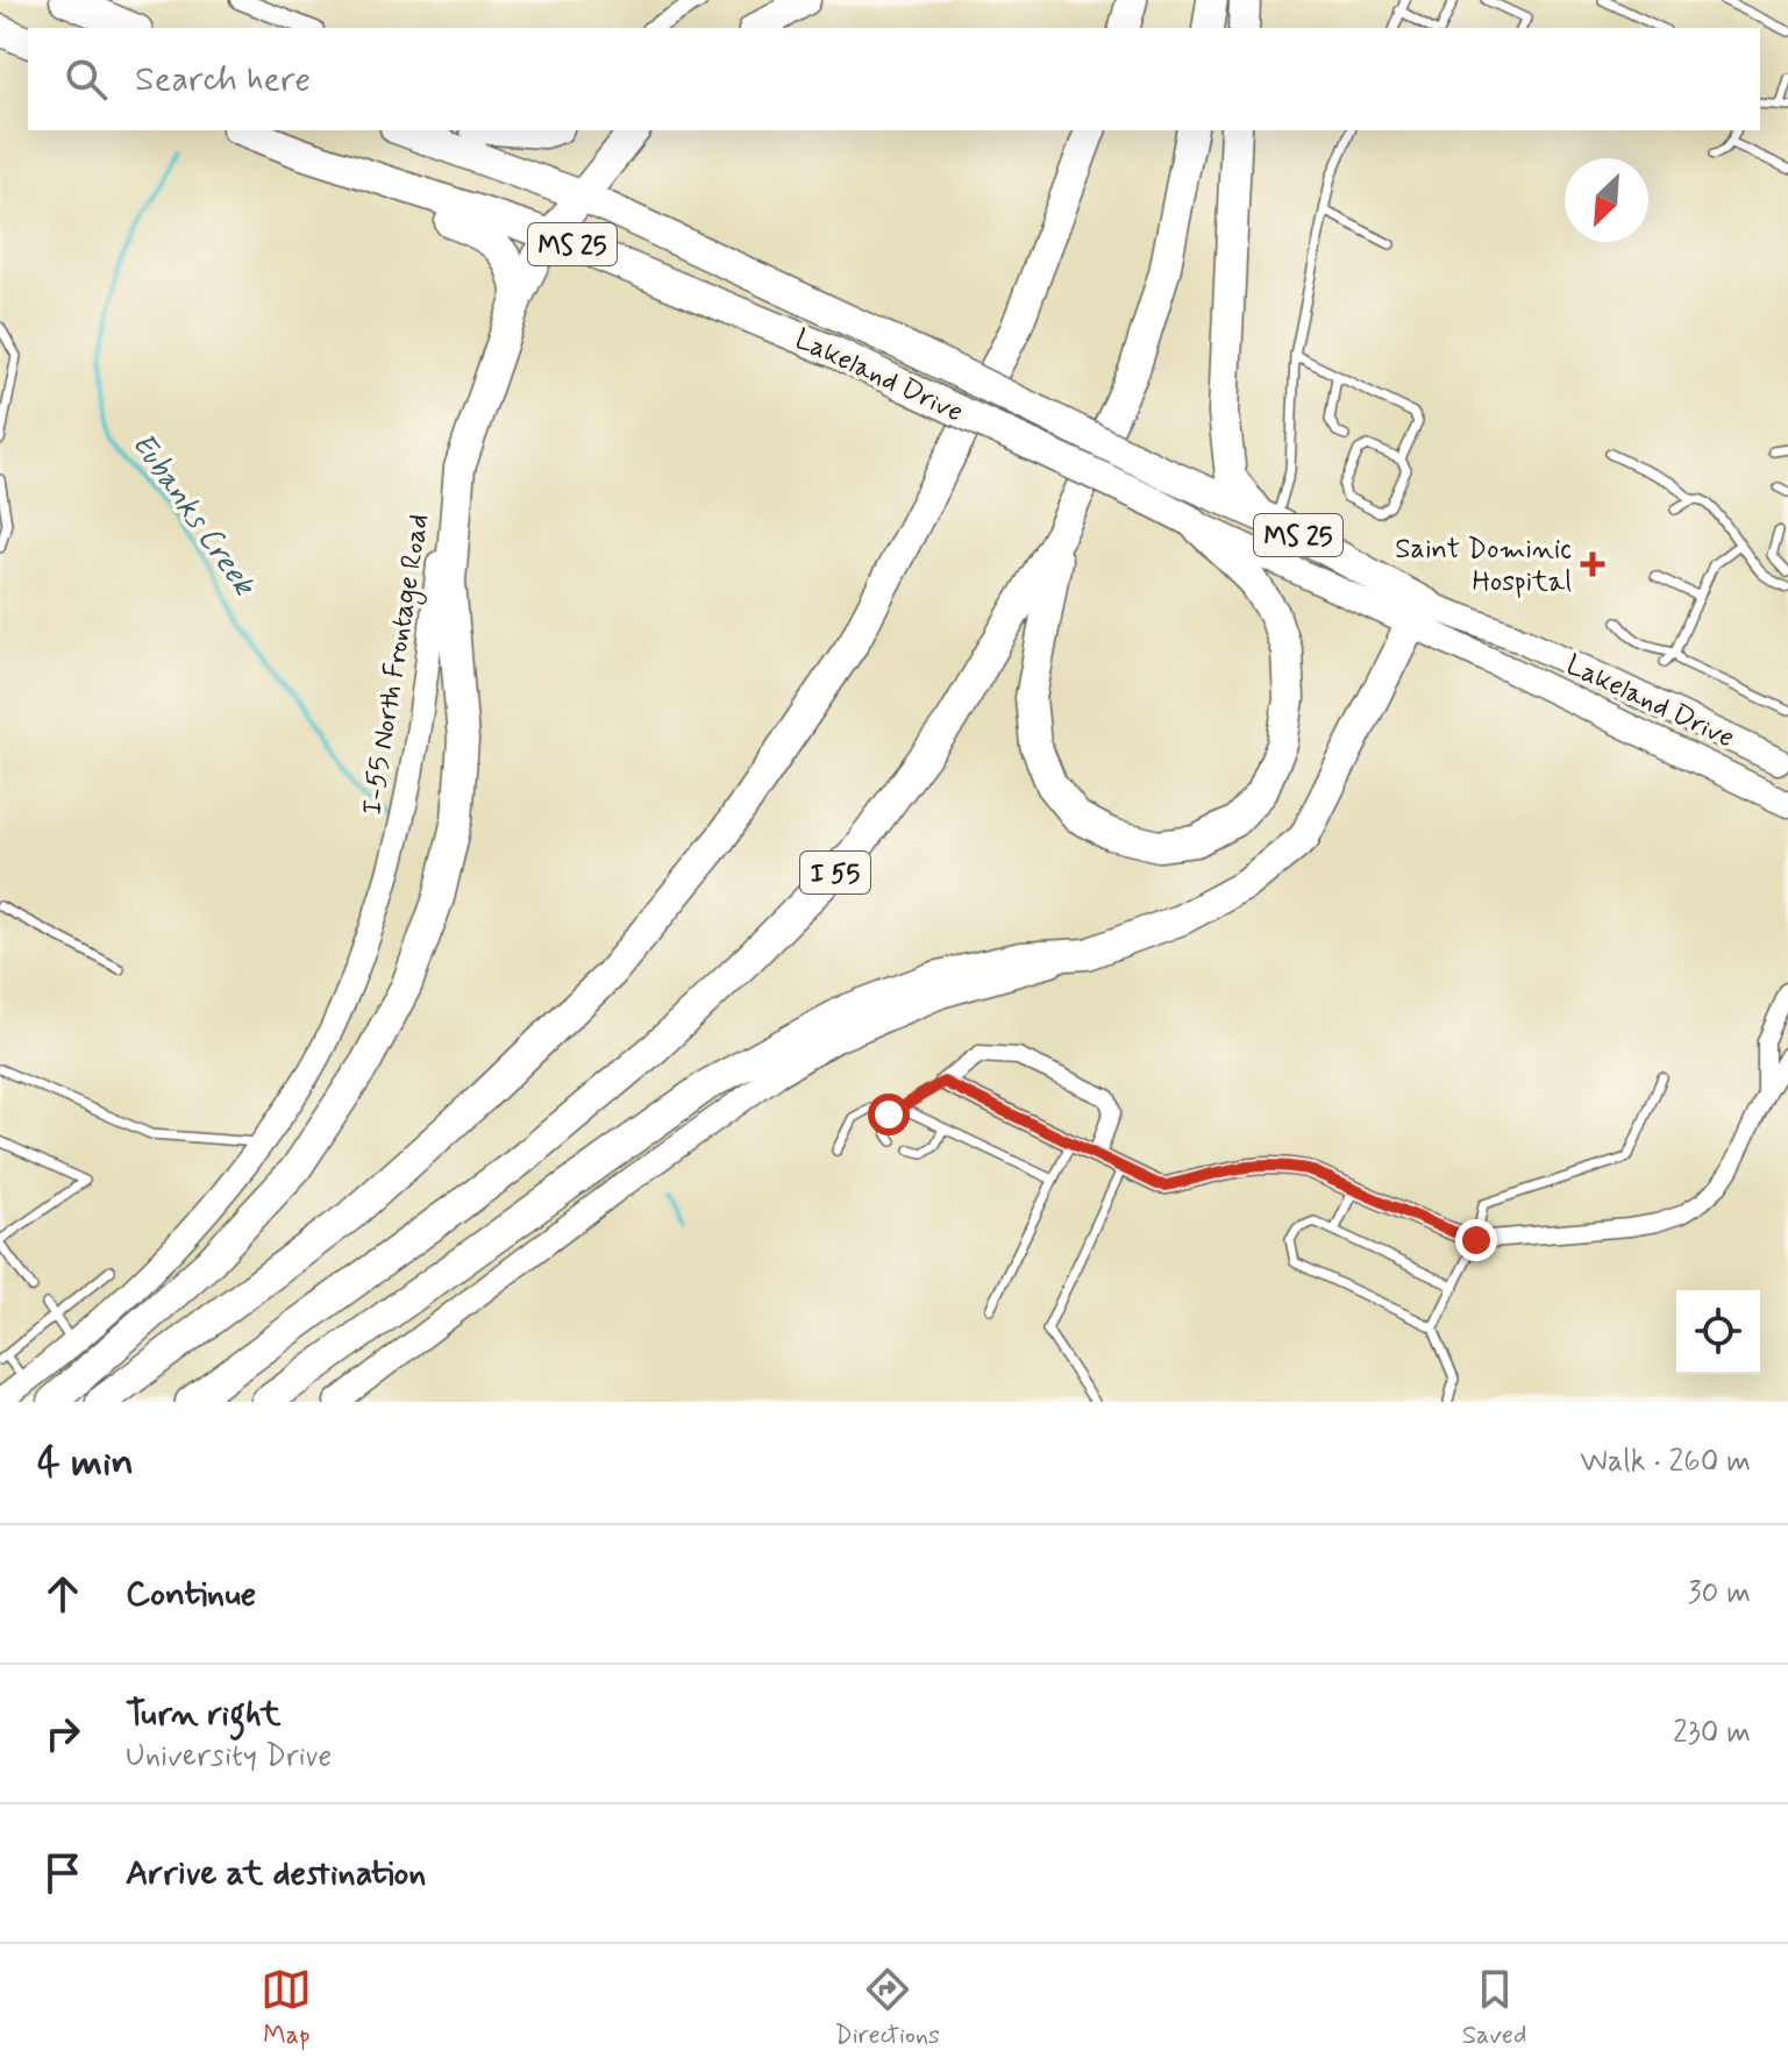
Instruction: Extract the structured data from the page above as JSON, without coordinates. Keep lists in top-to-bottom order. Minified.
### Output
{"streets":{"highway":["MS 25","Lakeland Drive","I 55"],"street":["I-55 North Frontage Road"]},"water":["Eubanks Creek"],"places":{"health":["Saint Dominic Hospital"]},"north":"bottom left","page":{"search":"Search here","heading":["4 min","Walk · 260 m"],"list":[["Continue","30 m"],["Turn right","University Drive","230 m"],"Arrive at destination"],"nav":["Map","Directions","Saved"]}}
